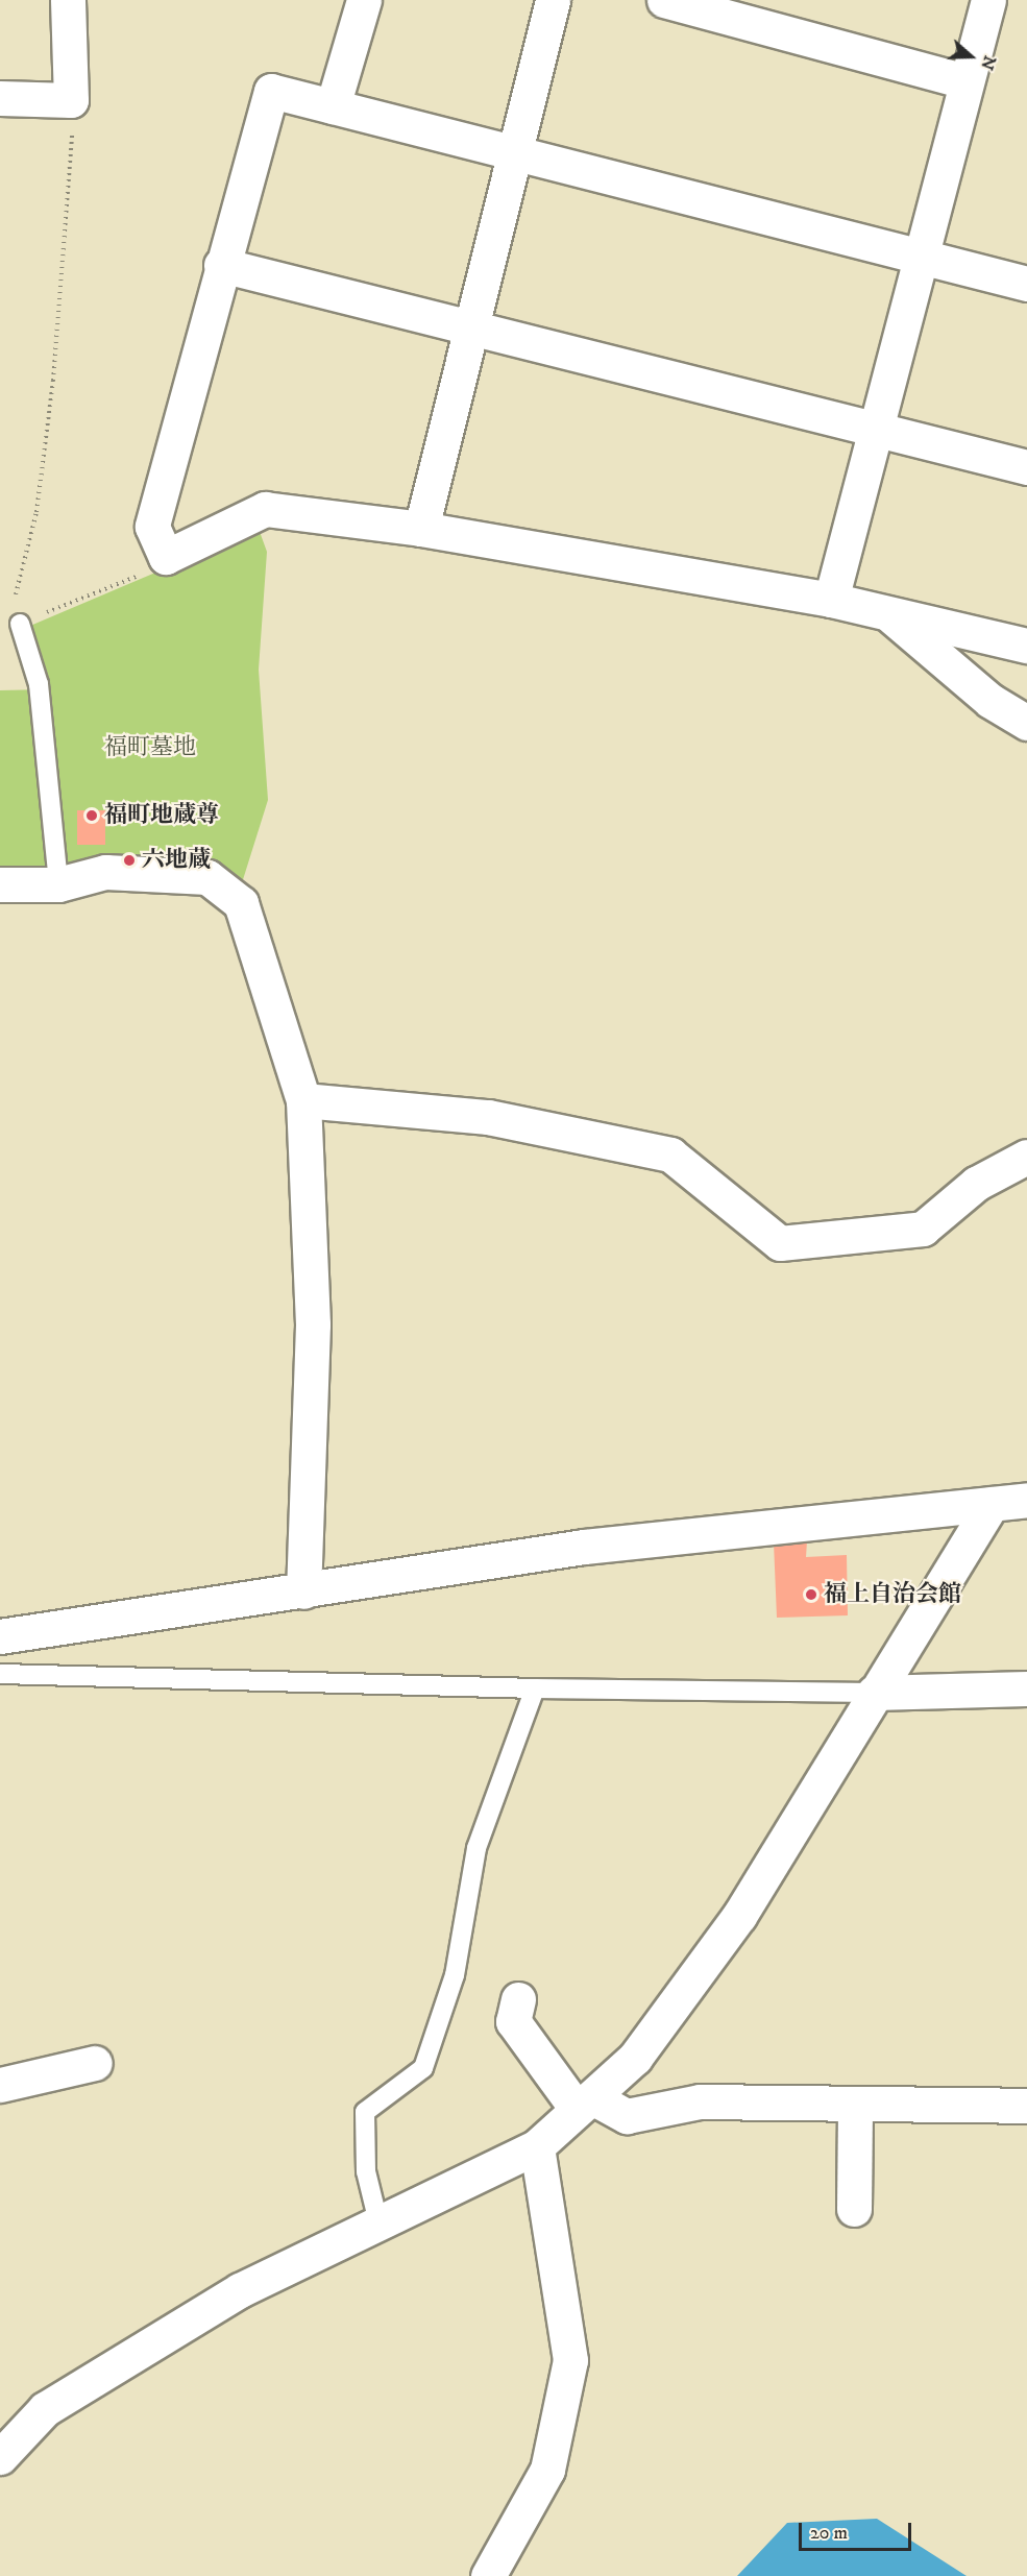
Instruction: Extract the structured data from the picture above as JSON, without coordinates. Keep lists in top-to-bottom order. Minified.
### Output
{"parks":["福町墓地"],"places":["福町地蔵尊","六地蔵","福上自治会館"],"scale_bar":"20 m","north":"right"}
